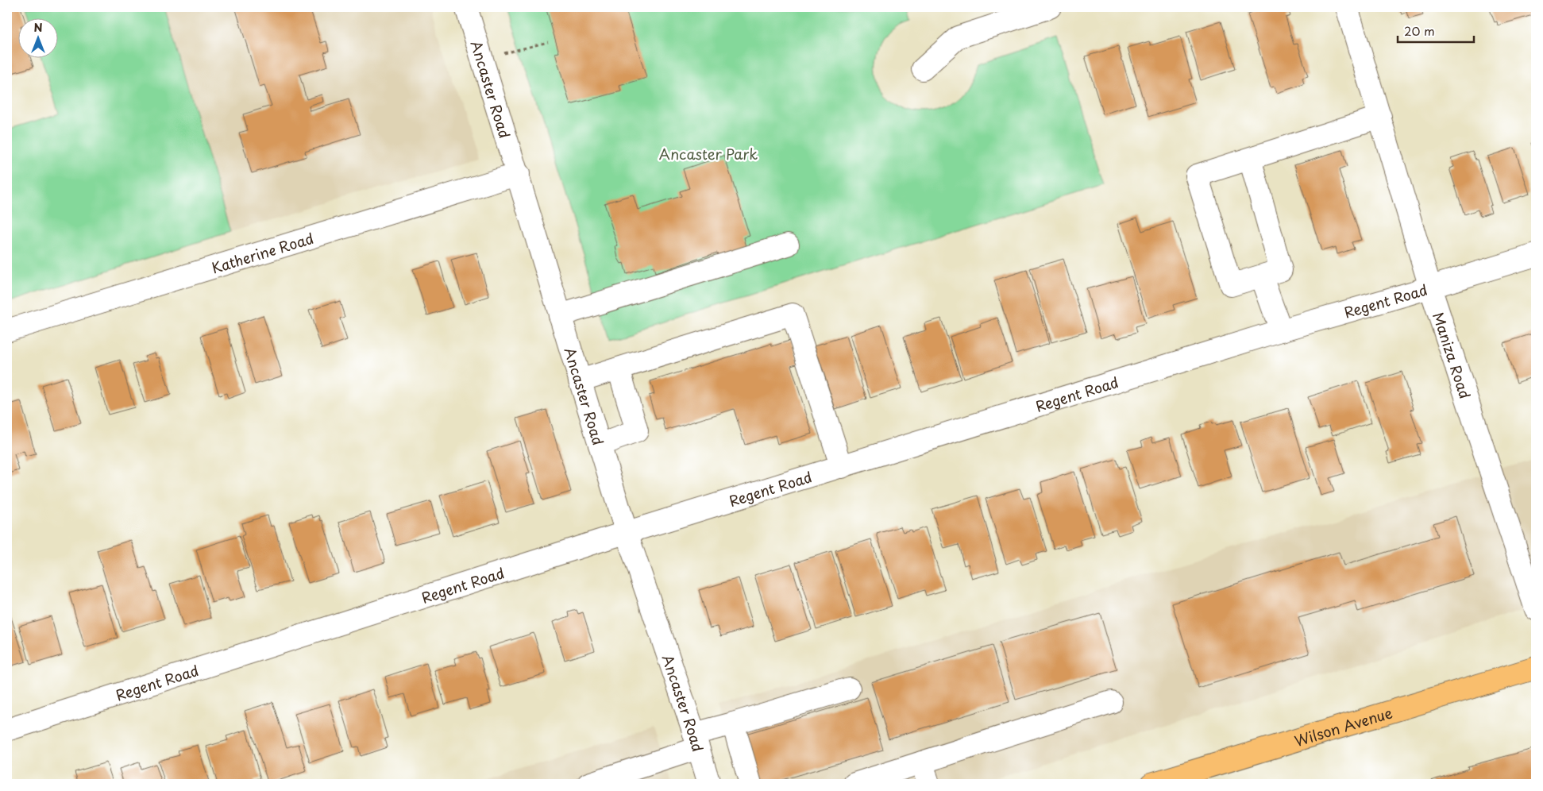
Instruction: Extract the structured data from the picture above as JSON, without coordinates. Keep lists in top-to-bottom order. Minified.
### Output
{"streets":{"main road":["Wilson Avenue"],"street":["Ancaster Road","Katherine Road","Regent Road","Maniza Road"]},"crossings":[["Ancaster Road","Katherine Road"],["Ancaster Road","Regent Road"],["Regent Road","Maniza Road"]],"parks":["Ancaster Park"],"scale_bar":"20 m","north":"top"}
